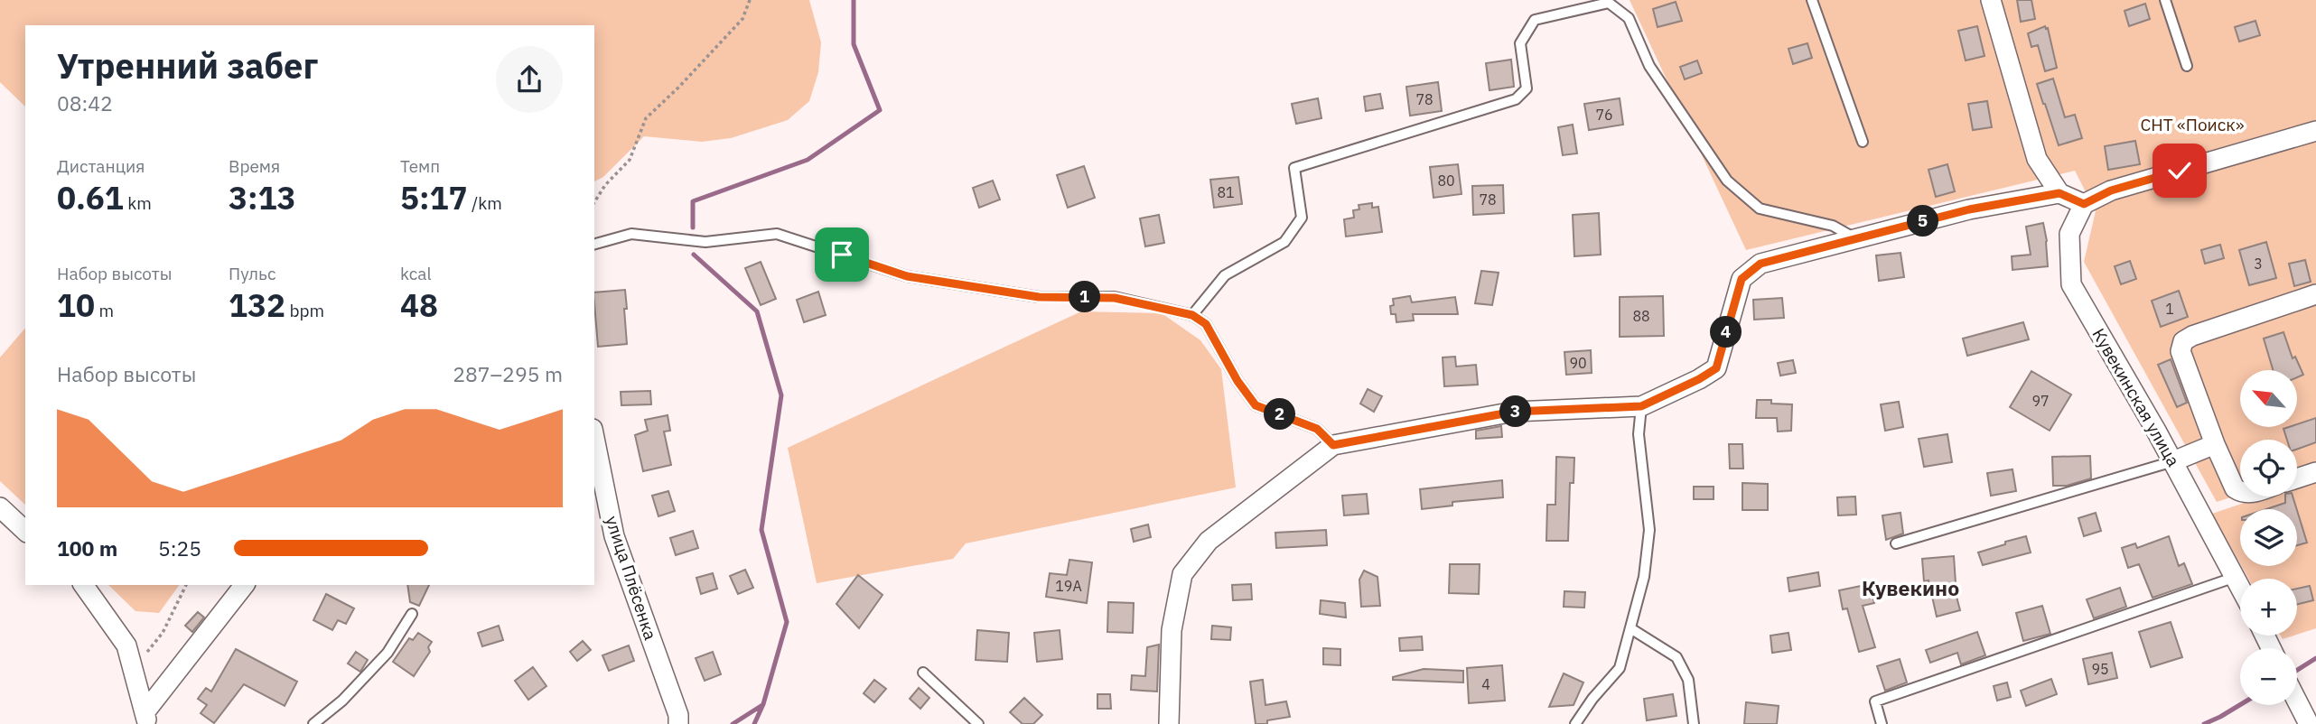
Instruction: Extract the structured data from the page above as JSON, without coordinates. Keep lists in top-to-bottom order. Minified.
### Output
{"streets":{"street":["Кувекинская улица","улица Плёсенка"]},"districts":["Кувекино"],"parks":["СНТ «Поиск»"],"house_numbers":["78","76","80","81","78","3","1","88","90","97","19А","95","4"],"north":"top left","page":{"heading":["Утренний забег","08:42"],"stats":[["Дистанция","0.61 km"],["Время","3:13"],["Темп","5:17 /km"],["Набор высоты","10 m"],["Пульс","132 bpm"],["kcal","48"]],"pins":["5","1","4","3","2"],"chart":["Набор высоты","287–295 m"],"map_buttons":["+","−"],"list":[{"name":"100 m","note":"5:25"}]}}
